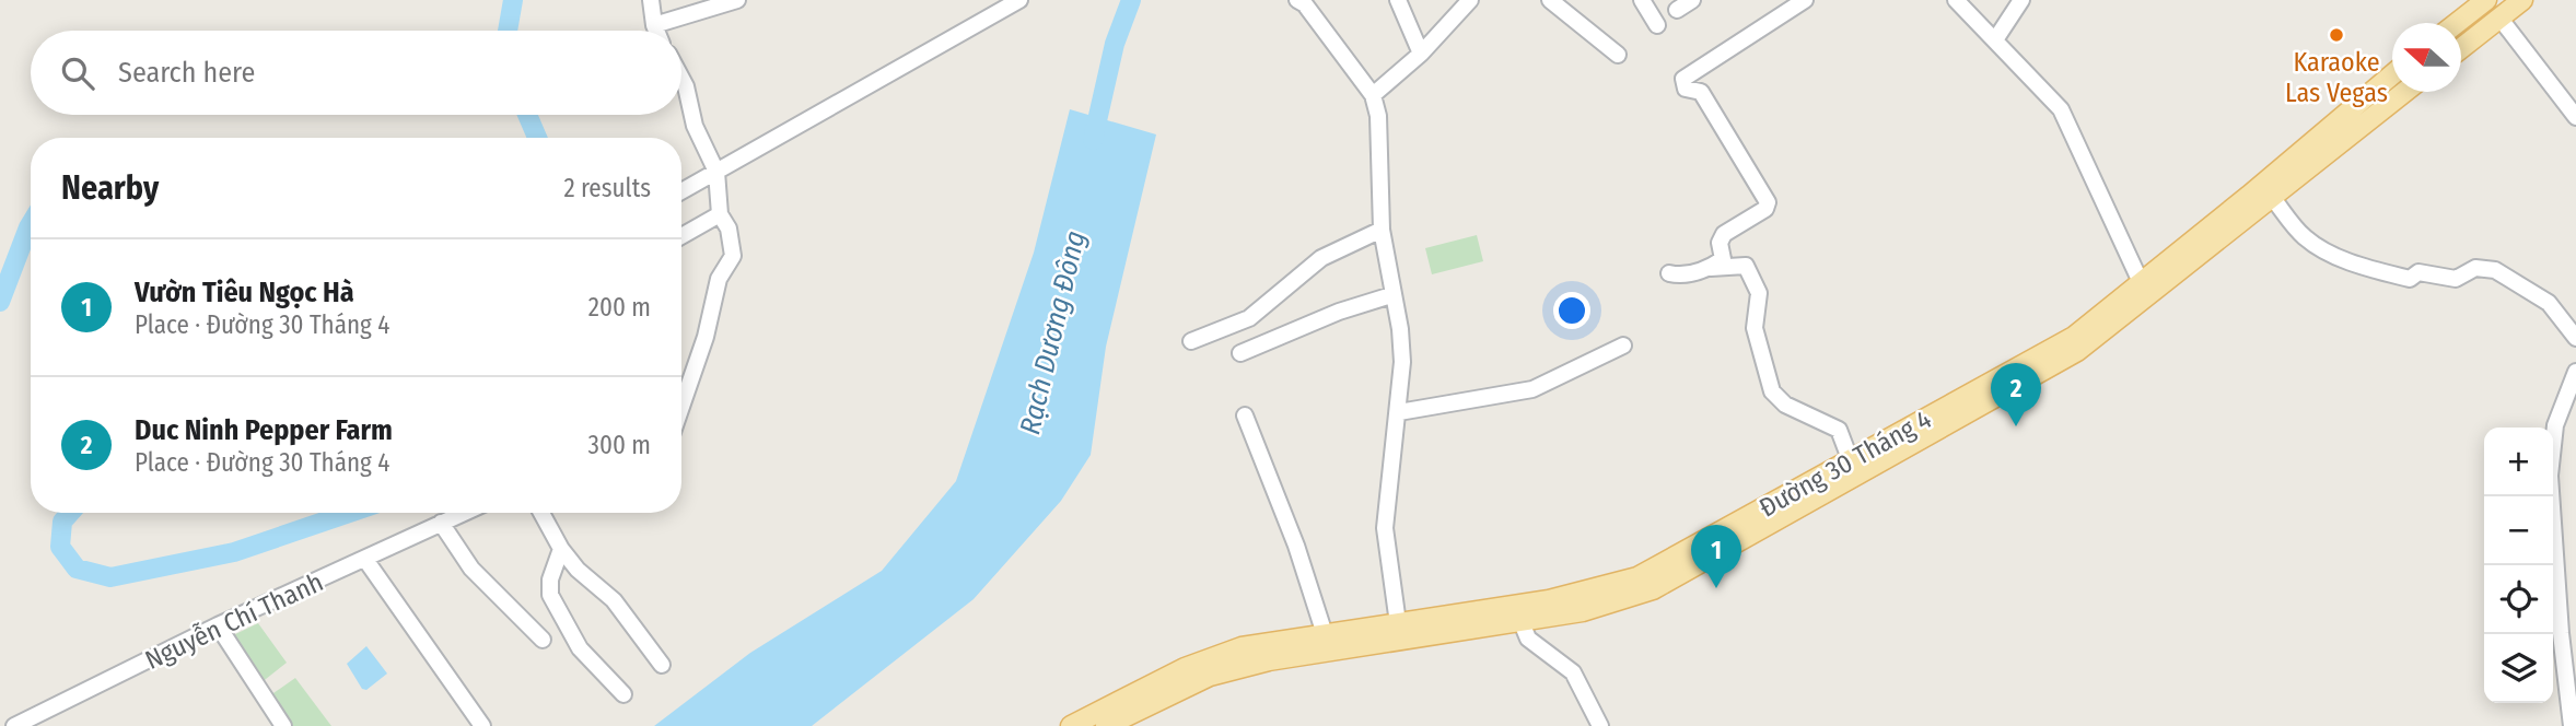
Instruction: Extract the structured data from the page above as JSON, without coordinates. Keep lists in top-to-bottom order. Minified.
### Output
{"streets":{"main road":["Đường 30 Tháng 4"],"street":["Nguyễn Chí Thanh"]},"water":["Rạch Dương Đông"],"places":["Karaoke Las Vegas"],"north":"left","page":{"search":"Search here","heading":["Nearby","2 results"],"list":[{"mark":"1","name":"Vườn Tiêu Ngọc Hà","note":"Place · Đường 30 Tháng 4","value":"200 m"},{"mark":"2","name":"Duc Ninh Pepper Farm","note":"Place · Đường 30 Tháng 4","value":"300 m"}],"pins":["2","1"],"map_buttons":["+","−"]}}
